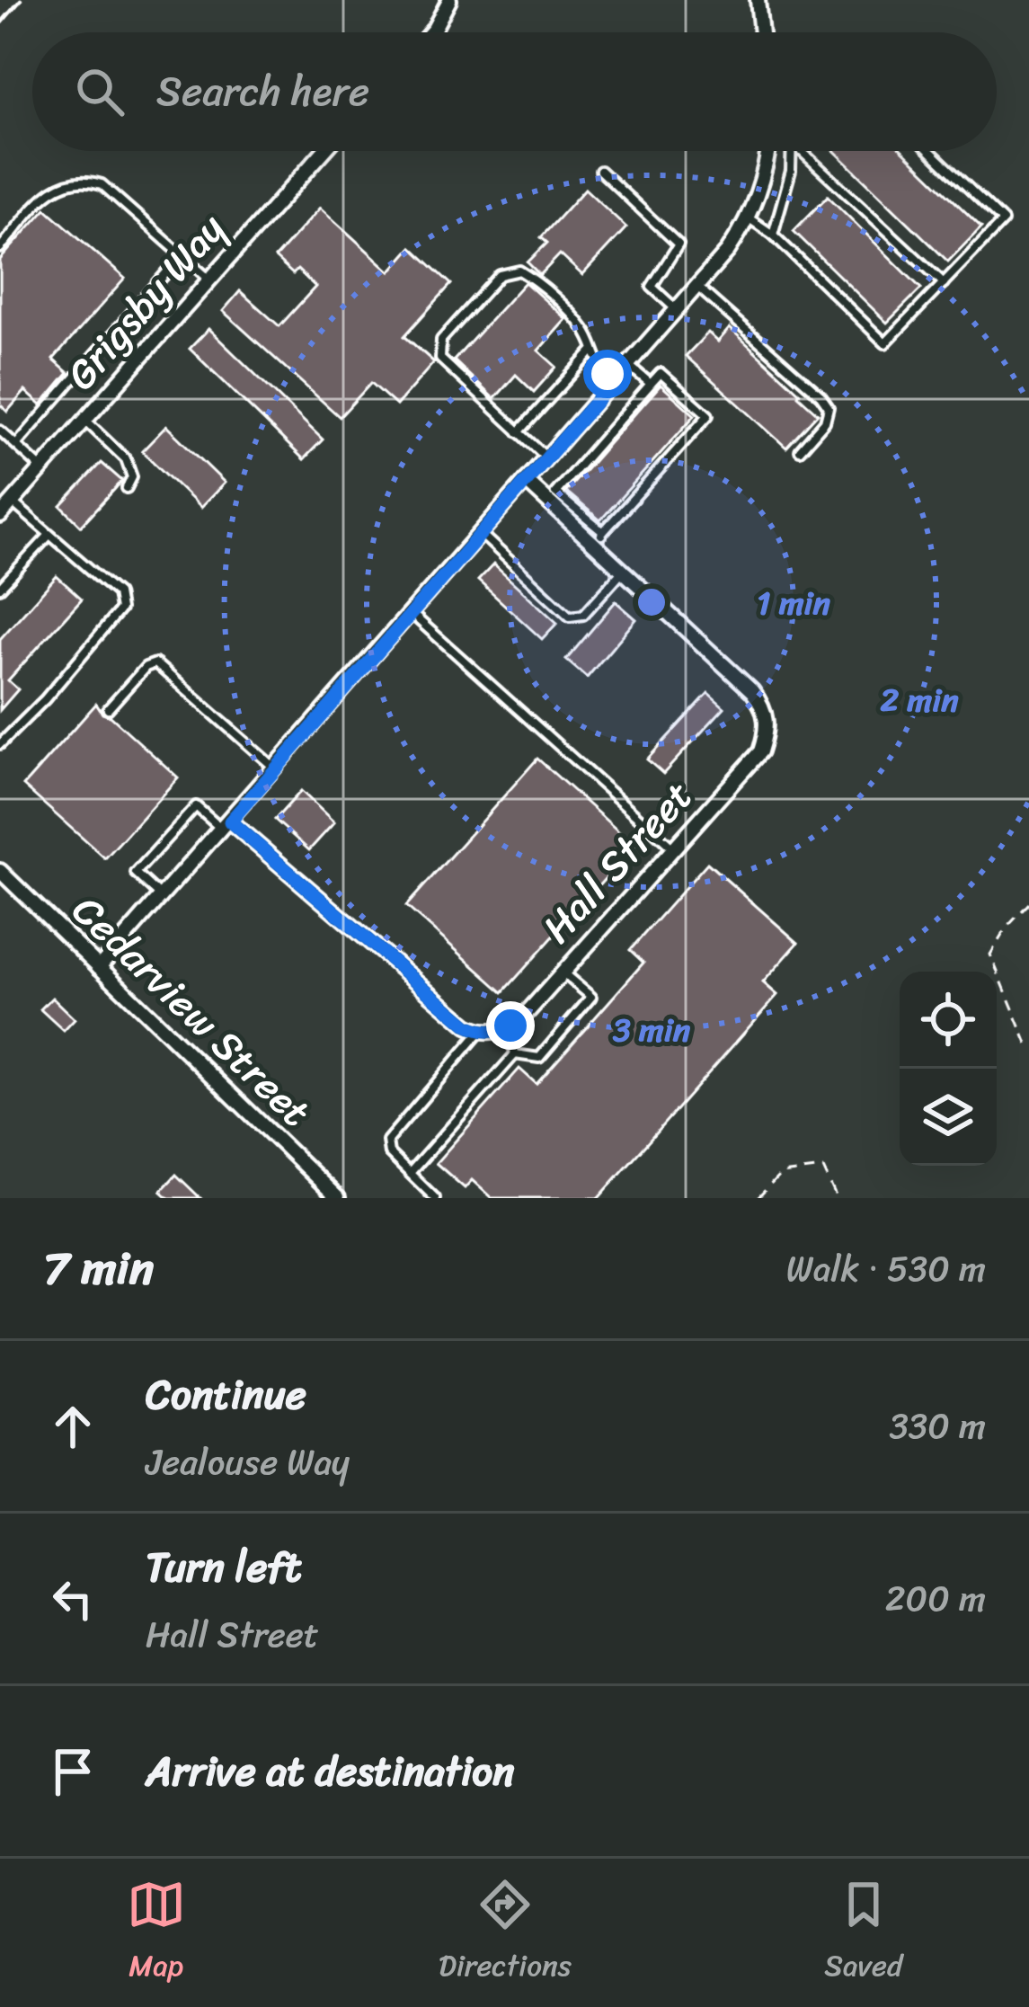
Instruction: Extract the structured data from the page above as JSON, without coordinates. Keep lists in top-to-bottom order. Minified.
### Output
{"streets":{"street":["Grigsby Way","Hall Street","Cedarview Street"]},"page":{"search":"Search here","heading":["7 min","Walk · 530 m"],"list":[["Continue","Jealouse Way","330 m"],["Turn left","Hall Street","200 m"],"Arrive at destination"],"nav":["Map","Directions","Saved"]},"rings":["1 min","2 min","3 min"]}
